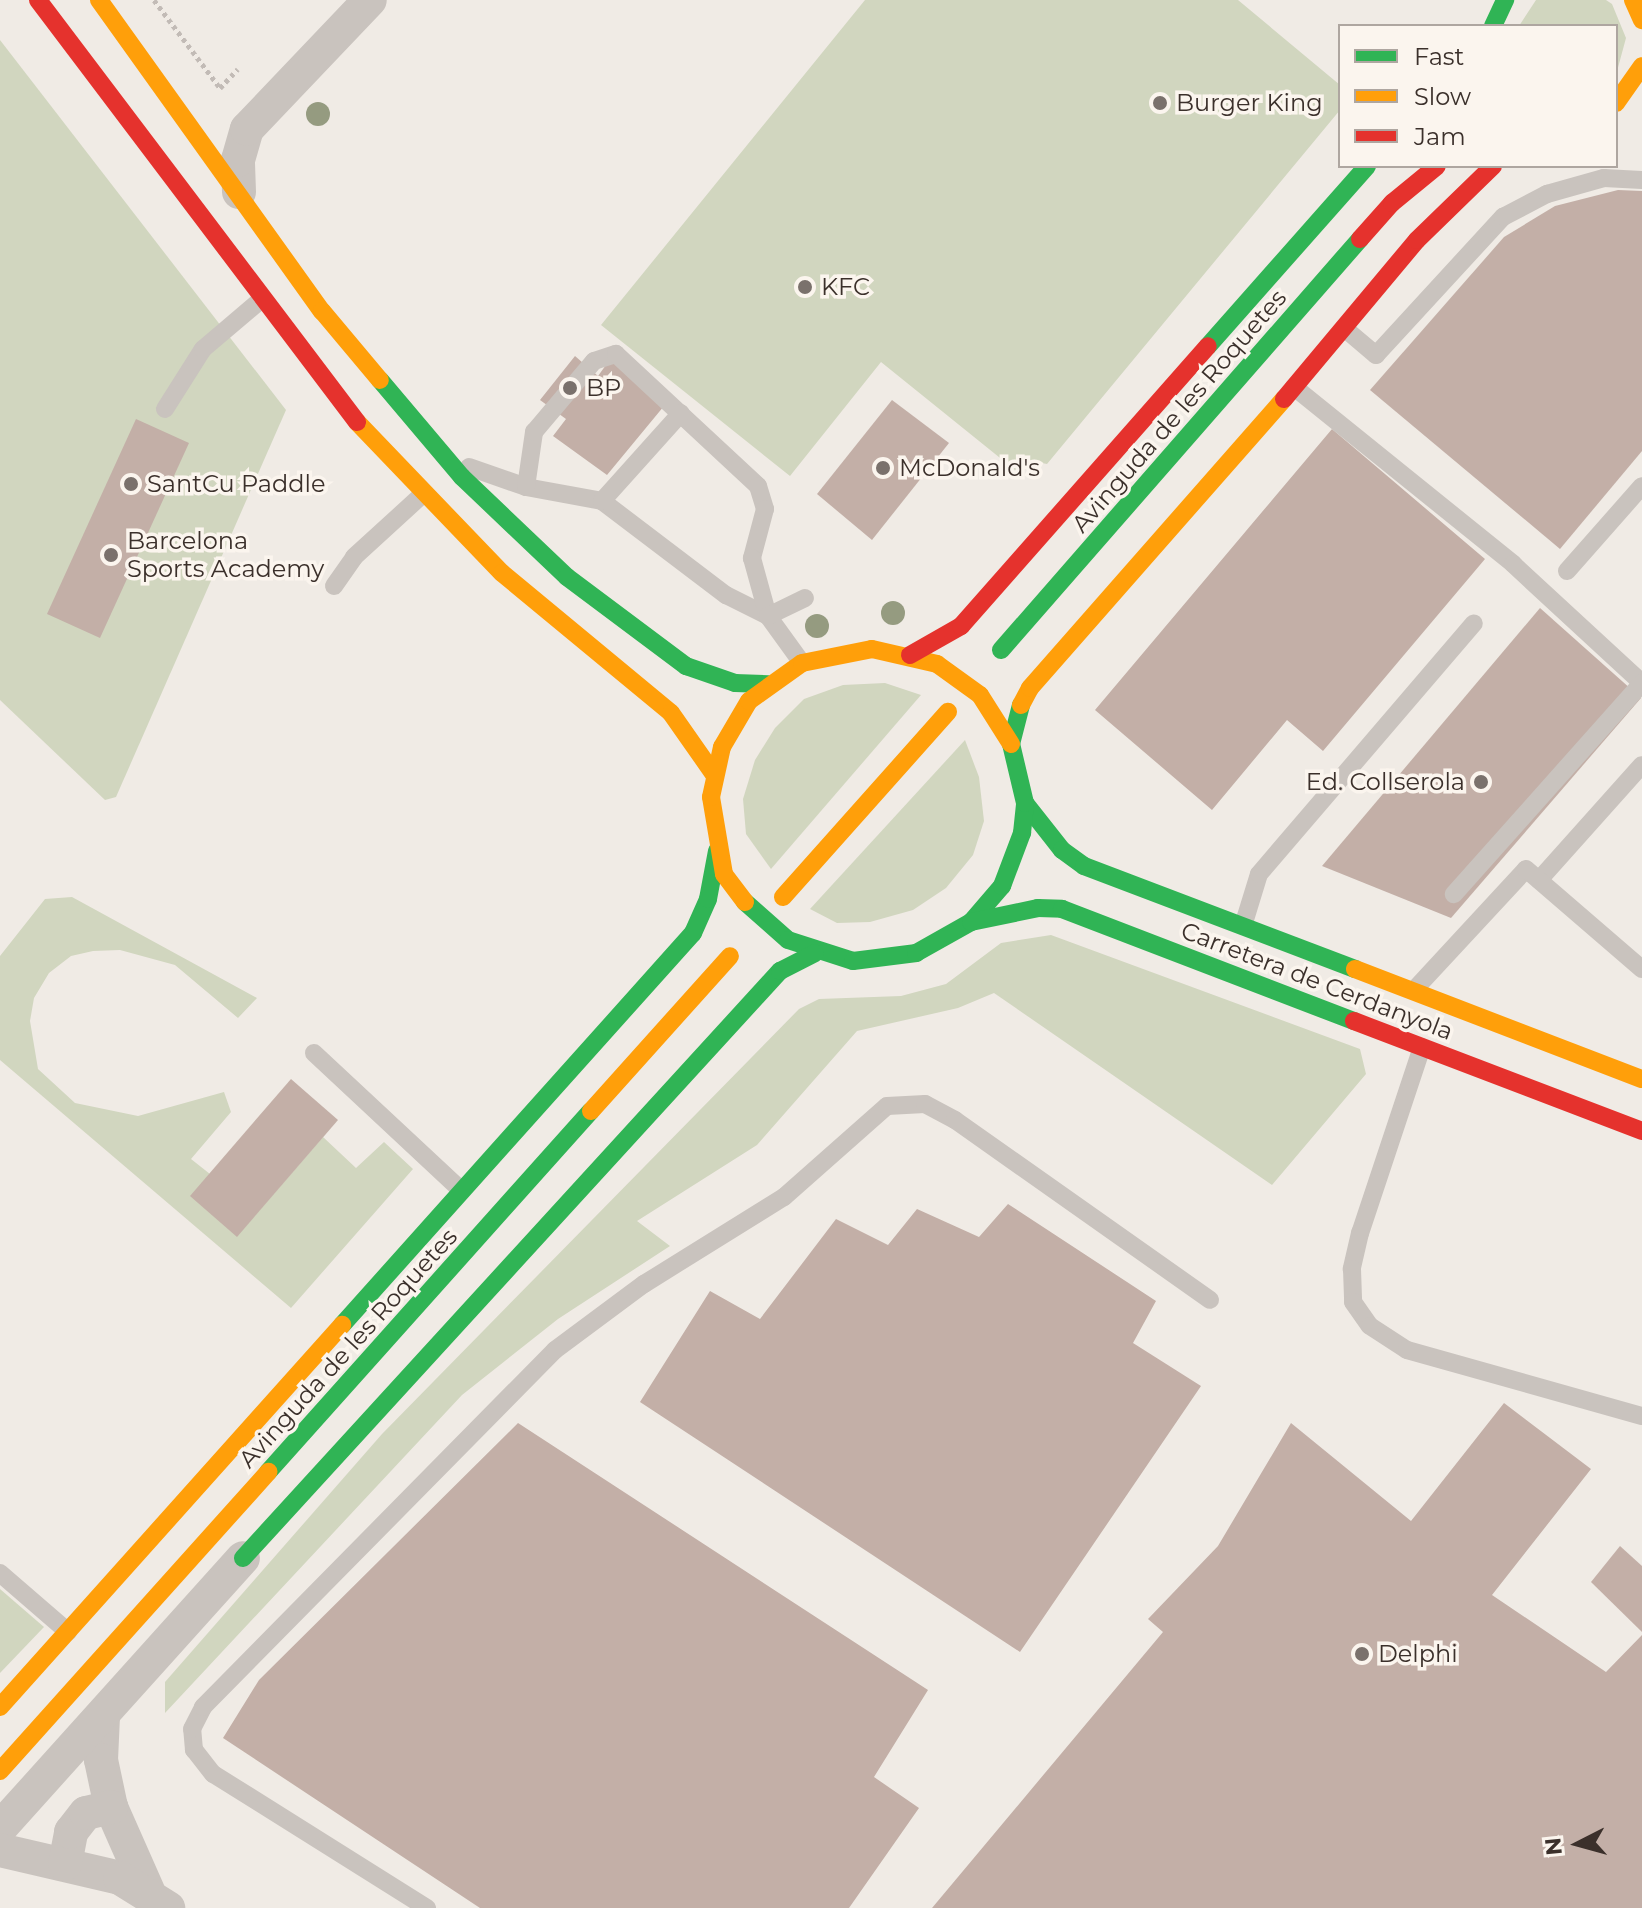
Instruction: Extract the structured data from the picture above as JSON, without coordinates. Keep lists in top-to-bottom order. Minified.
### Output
{"streets":{"main road":["Avinguda de les Roquetes","Carretera de Cerdanyola"]},"places":["Burger King","KFC","BP","McDonald's","SantCu Paddle","Barcelona Sports Academy","Ed. Collserola","Delphi"],"legend":["Fast","Slow","Jam"],"north":"left"}
